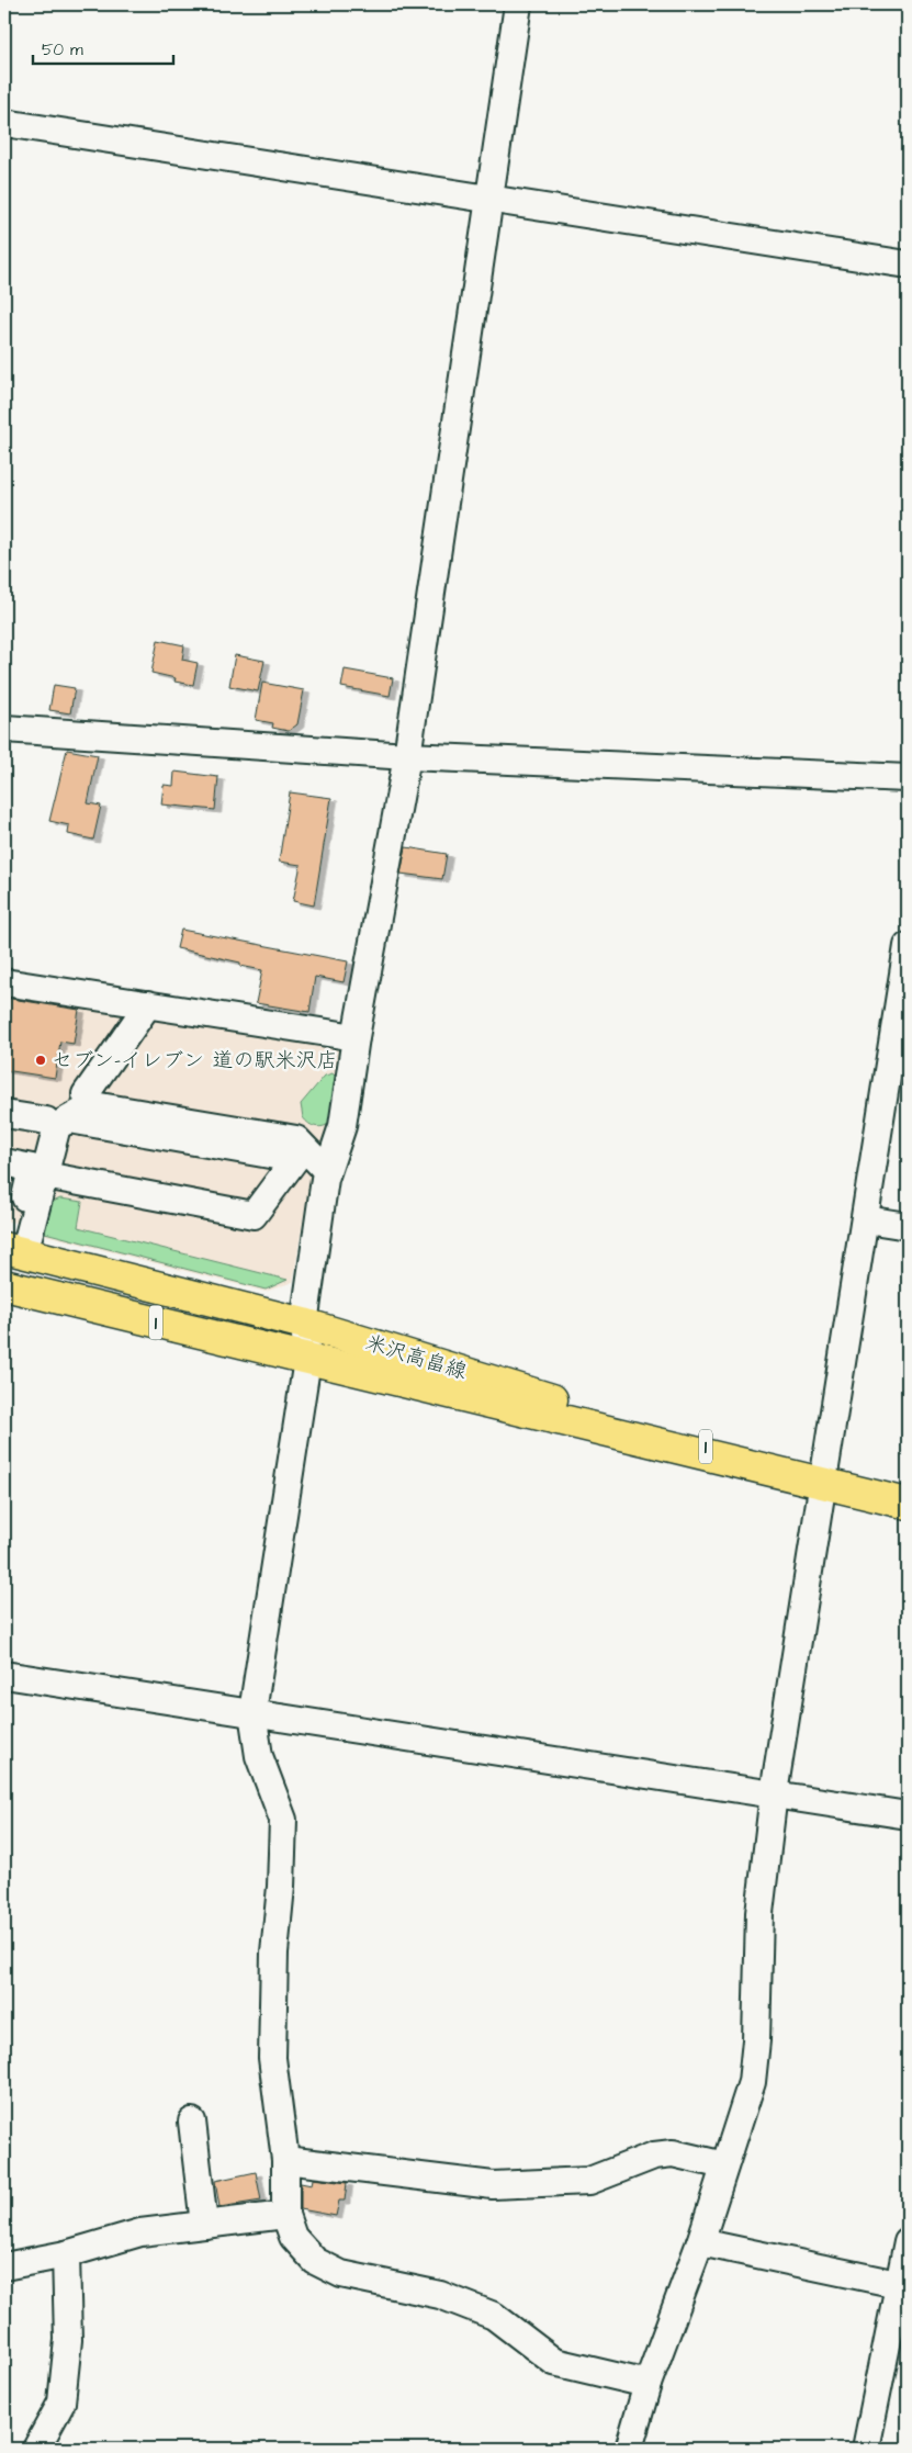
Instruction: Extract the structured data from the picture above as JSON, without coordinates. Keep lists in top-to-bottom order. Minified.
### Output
{"streets":{"main road":["1","米沢高畠線"]},"places":["セブン-イレブン 道の駅米沢店"],"scale_bar":"50 m"}
